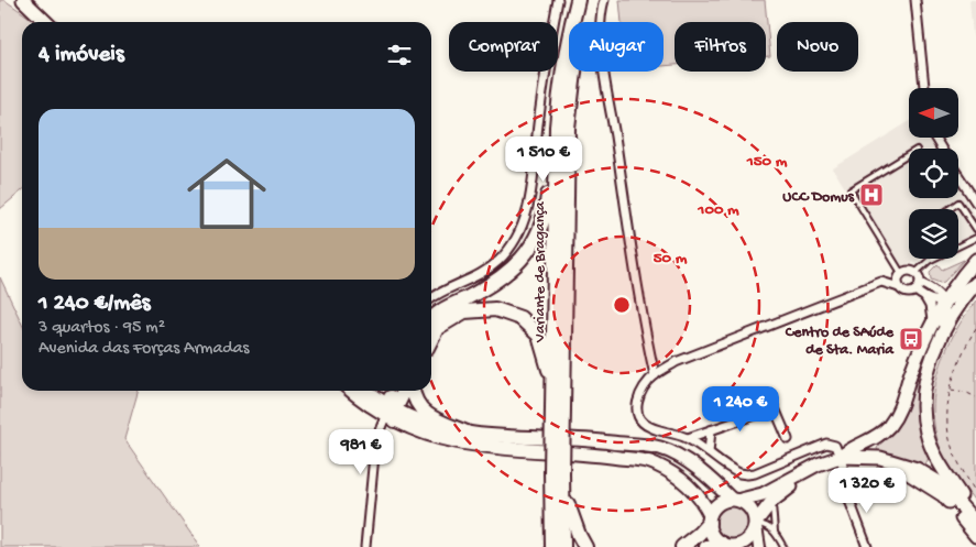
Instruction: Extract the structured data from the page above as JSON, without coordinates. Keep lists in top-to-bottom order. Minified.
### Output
{"streets":{"highway":["Variante de Bragança"]},"places":{"hospital":["UCC Domus"],"bus stop":["Centro de SAúde de Sta. Maria"]},"north":"left","page":{"chip":["Comprar","Alugar","Filtros","Novo"],"heading":"4 imóveis","list":[{"name":"1 240 €/mês","note":"3 quartos · 95 m² · Avenida das Forças Armadas"}],"price":["1 510 €","1 240 €","981 €","1 320 €"]},"rings":["150 m","100 m","50 m"]}
